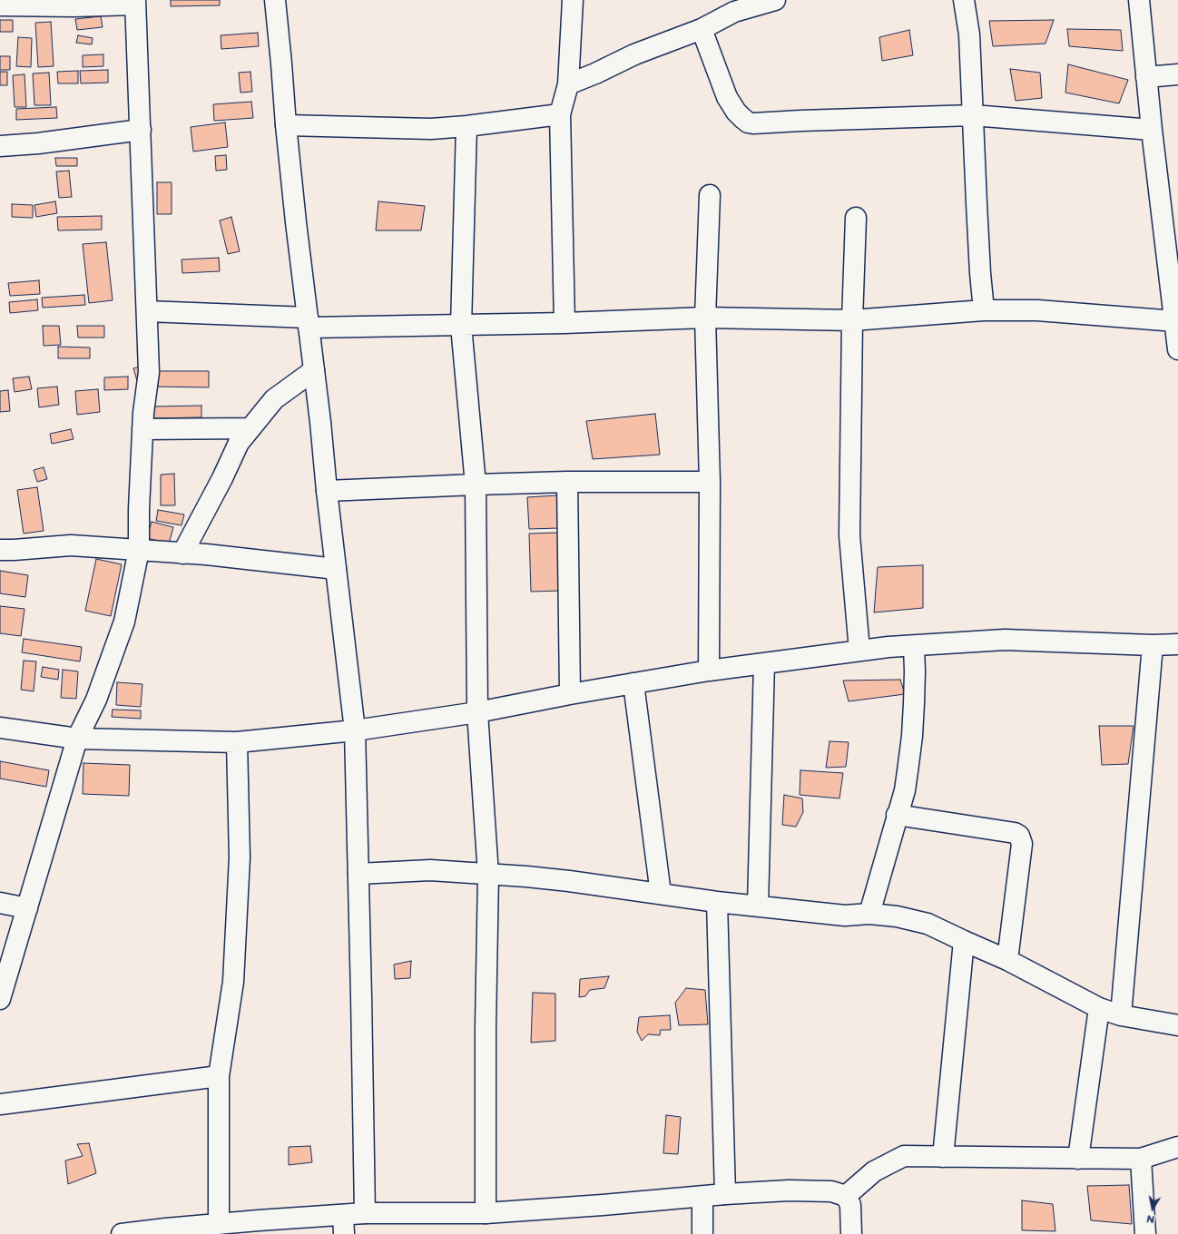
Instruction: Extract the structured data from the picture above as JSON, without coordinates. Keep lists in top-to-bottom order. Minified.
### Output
{"north":"bottom"}
